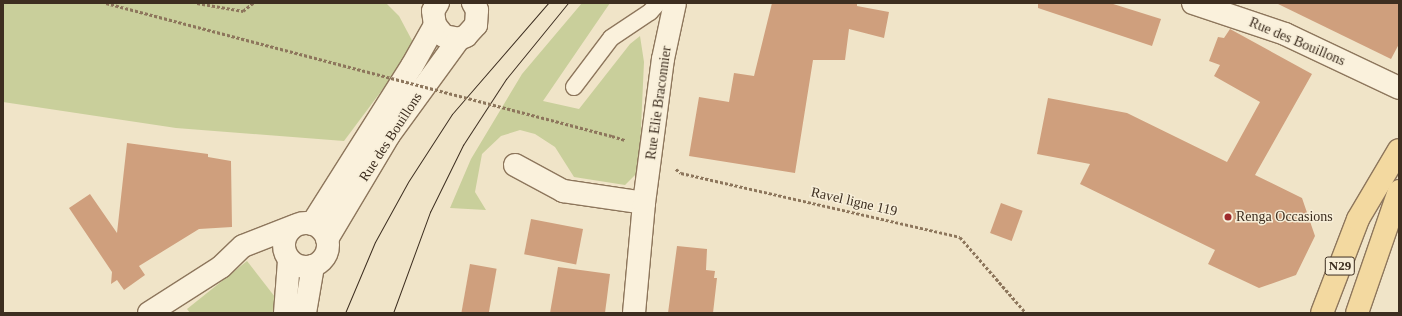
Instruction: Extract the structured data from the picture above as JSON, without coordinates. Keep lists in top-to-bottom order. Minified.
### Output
{"streets":{"main road":["N29"],"street":["Rue des Bouillons","Rue Elie Braconnier"],"path":["Ravel ligne 119"]},"crossings":[["Rue Elie Braconnier","Ravel ligne 119"]],"places":["Renga Occasions"]}
